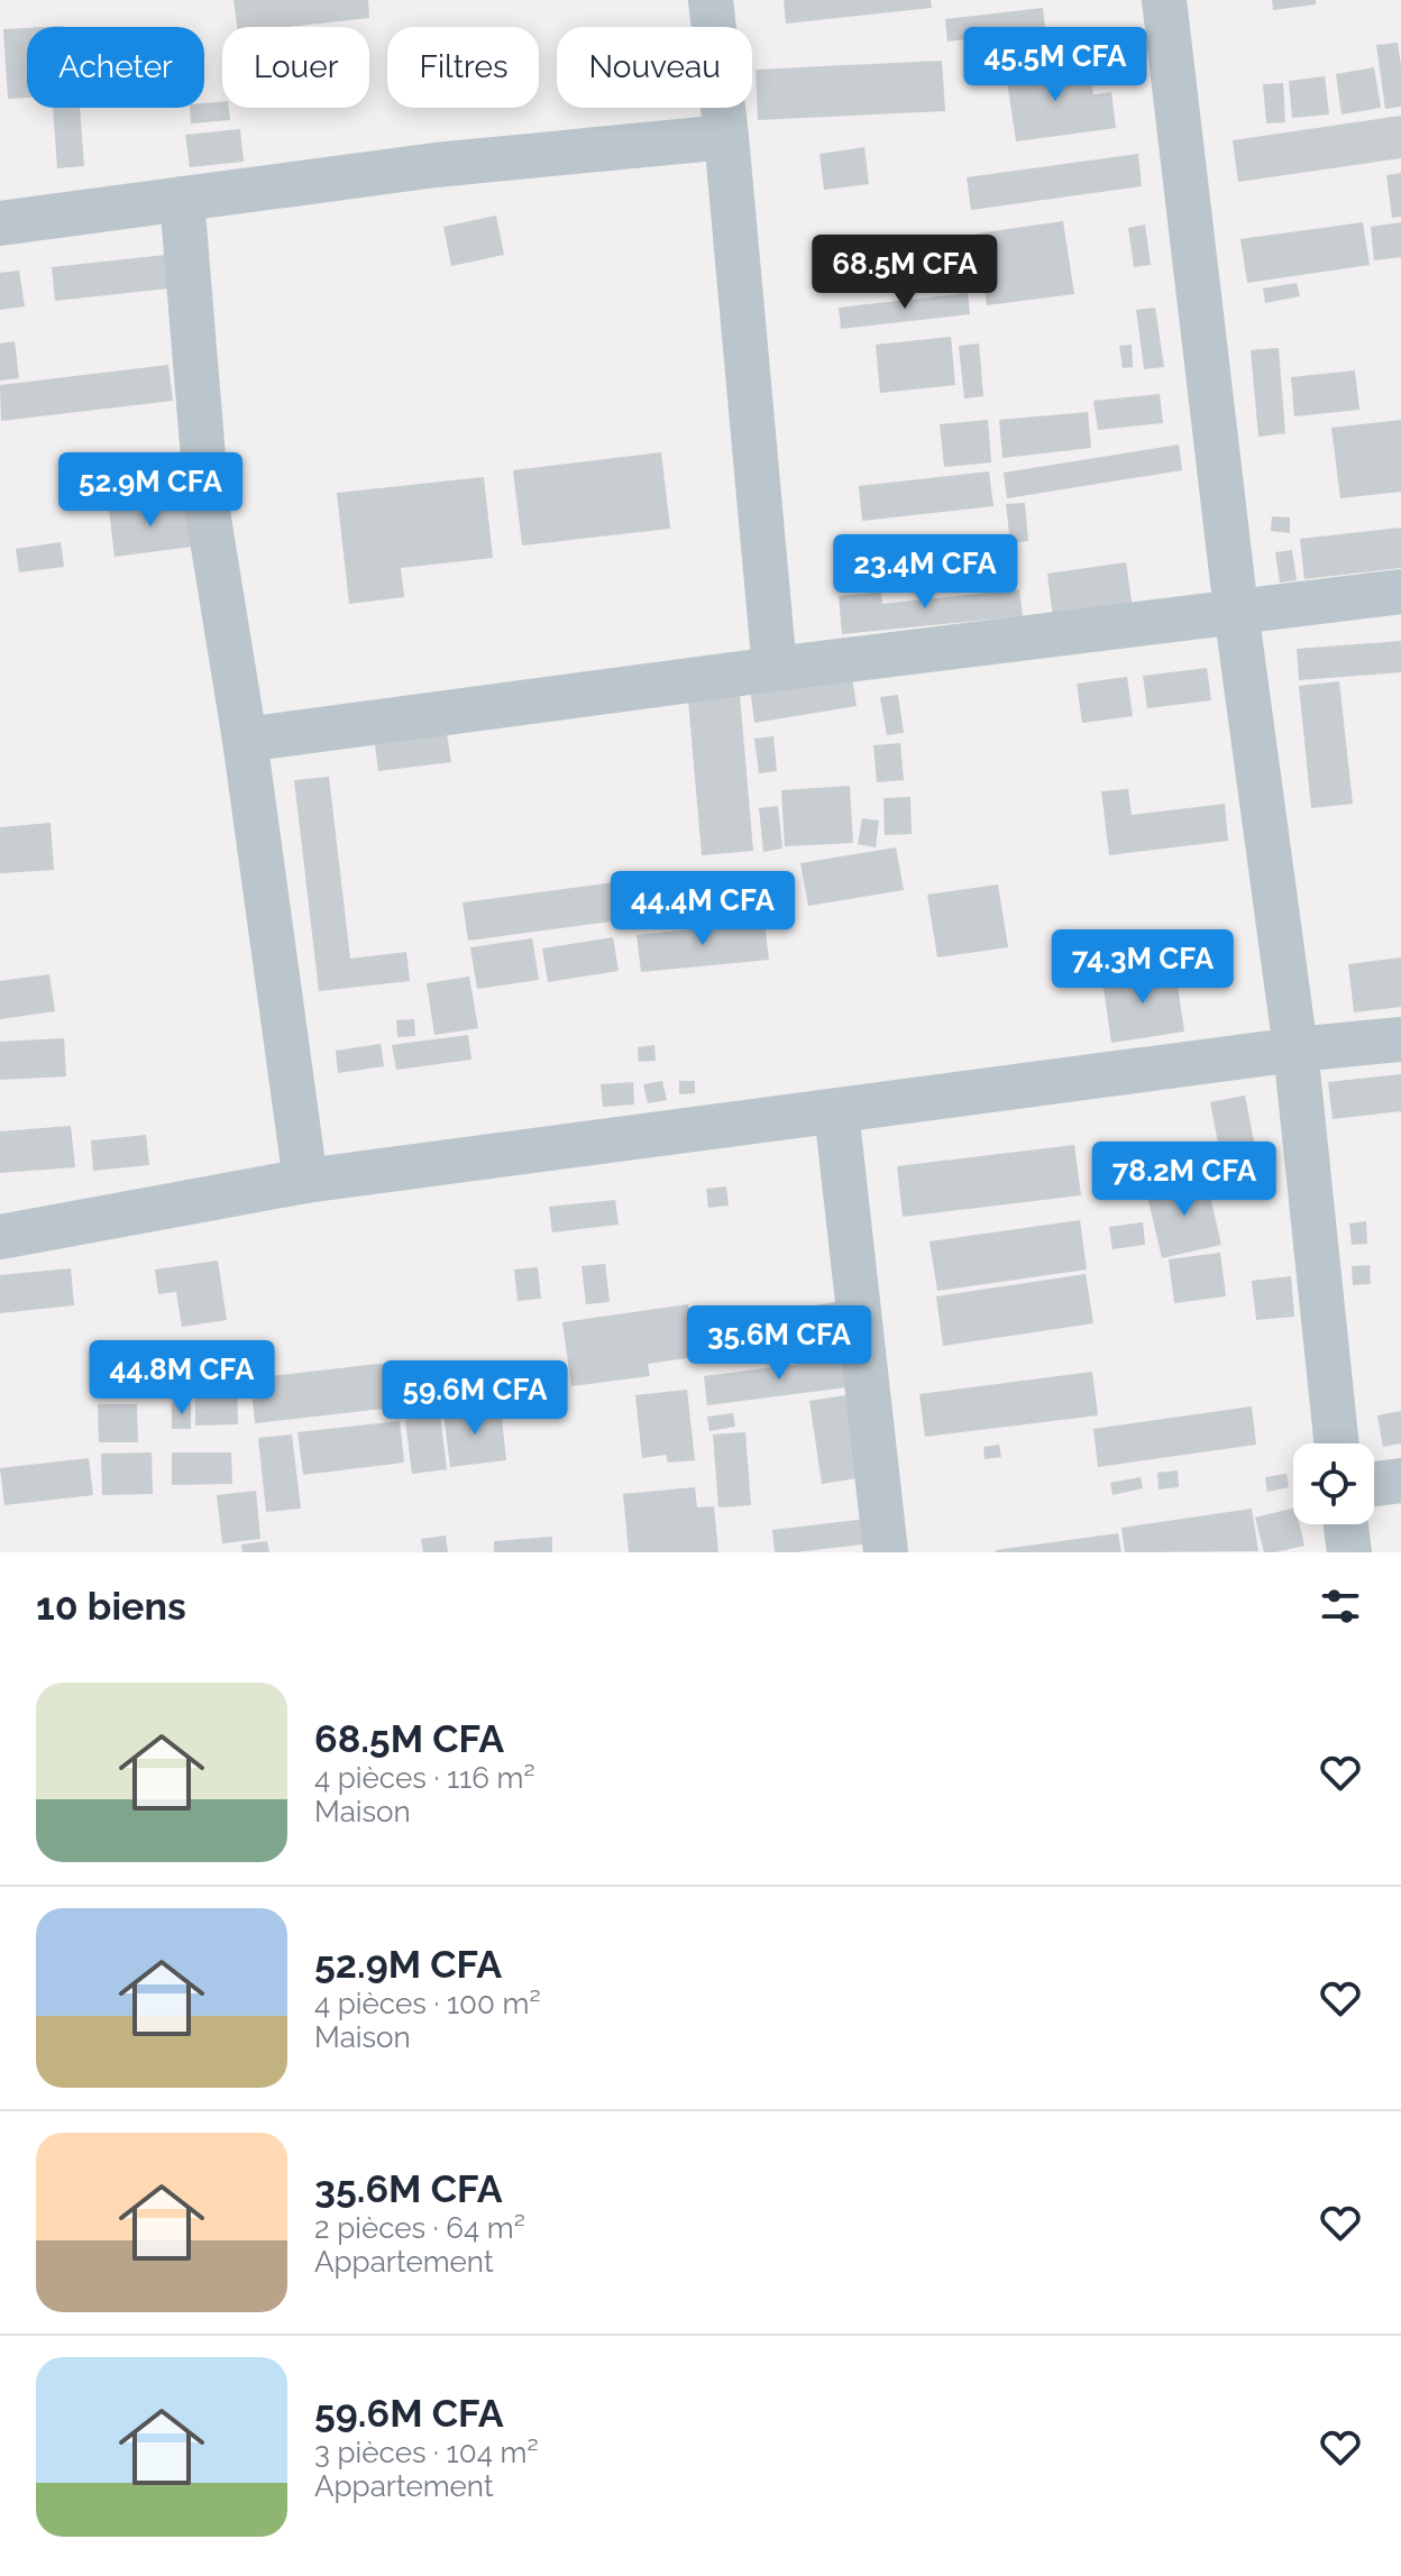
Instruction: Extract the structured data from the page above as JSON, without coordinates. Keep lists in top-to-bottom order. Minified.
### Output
{"page":{"price":["45.5M CFA","68.5M CFA","52.9M CFA","23.4M CFA","44.4M CFA","74.3M CFA","78.2M CFA","35.6M CFA","44.8M CFA","59.6M CFA"],"chip":["Acheter","Louer","Filtres","Nouveau"],"heading":"10 biens","list":[{"name":"68.5M CFA","note":"4 pièces · 116 m² · Maison"},{"name":"52.9M CFA","note":"4 pièces · 100 m² · Maison"},{"name":"35.6M CFA","note":"2 pièces · 64 m² · Appartement"},{"name":"59.6M CFA","note":"3 pièces · 104 m² · Appartement"}]}}
